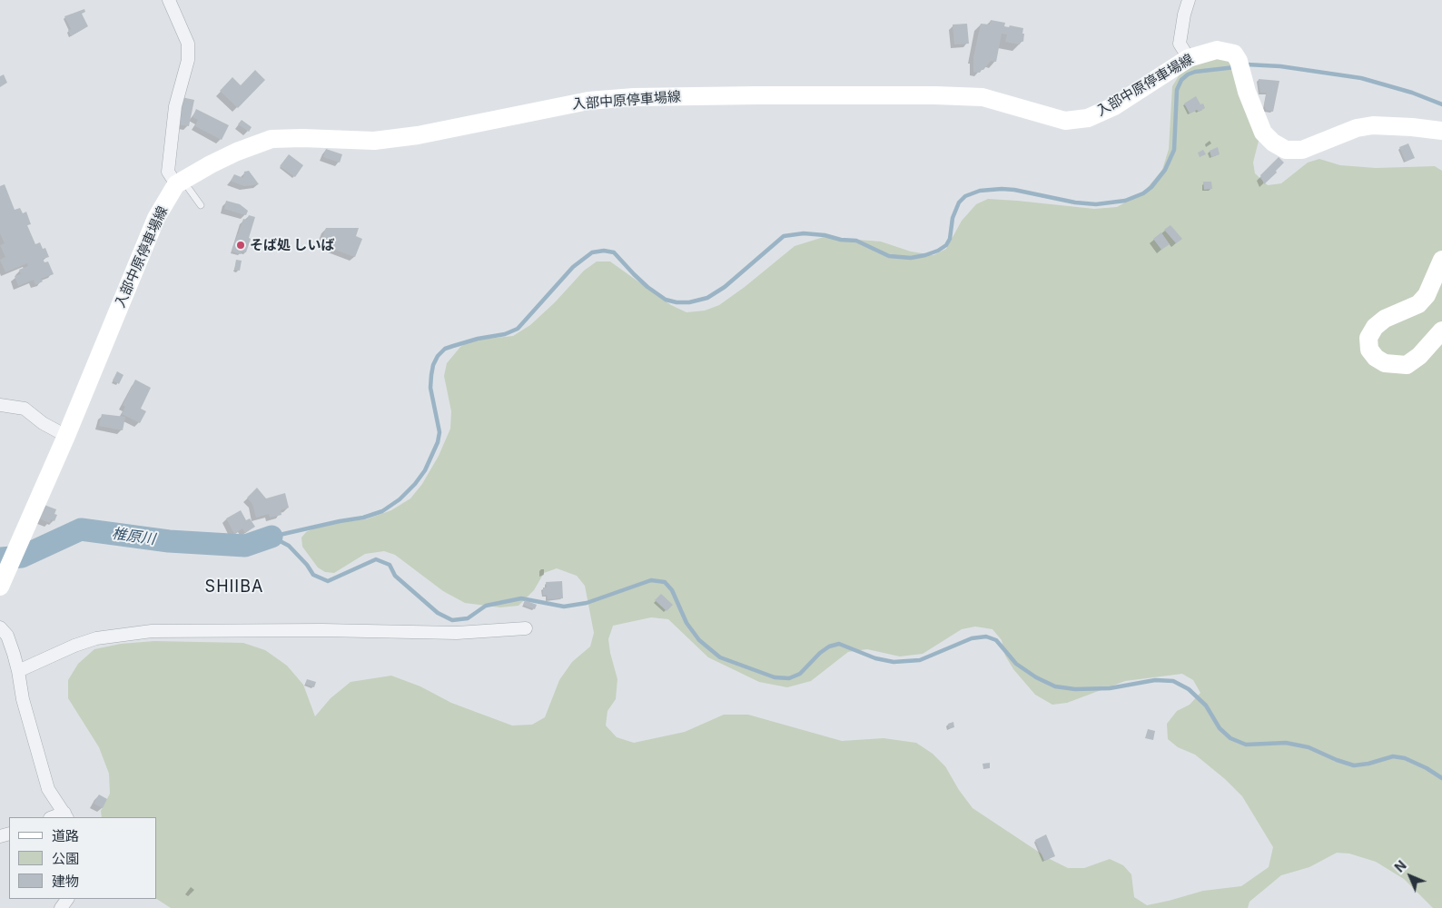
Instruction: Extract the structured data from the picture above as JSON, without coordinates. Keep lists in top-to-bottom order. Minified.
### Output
{"streets":{"main road":["入部中原停車場線"]},"districts":["SHIIBA"],"water":["椎原川"],"places":["そば処 しいば"],"legend":["道路","公園","建物"],"north":"top left"}
